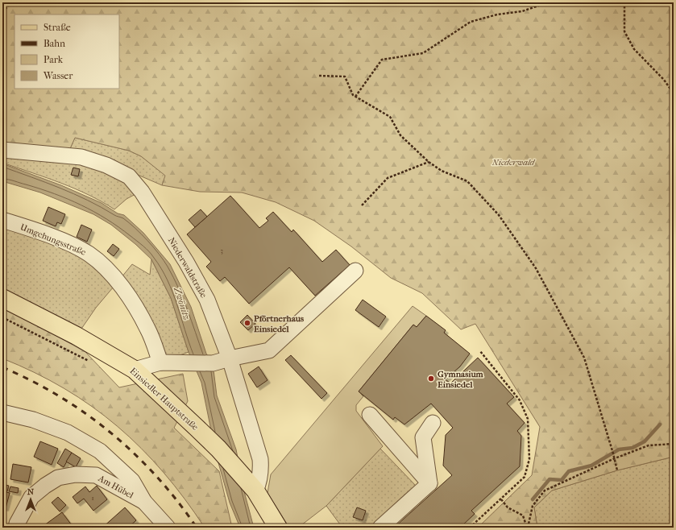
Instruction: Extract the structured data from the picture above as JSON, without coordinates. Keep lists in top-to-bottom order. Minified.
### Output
{"streets":{"main road":["Einsiedler Hauptstraße"],"street":["Umgehungsstraße","Niederwaldstraße","Am Hübel"]},"crossings":[["Niederwaldstraße","Einsiedler Hauptstraße"]],"water":["Zwönitz"],"parks":["Niederwald"],"places":["Pförtnerhaus Einsiedel","Gymnasium Einsiedel"],"house_numbers":["3","1"],"legend":["Straße","Bahn","Park","Wasser"],"north":"top"}
